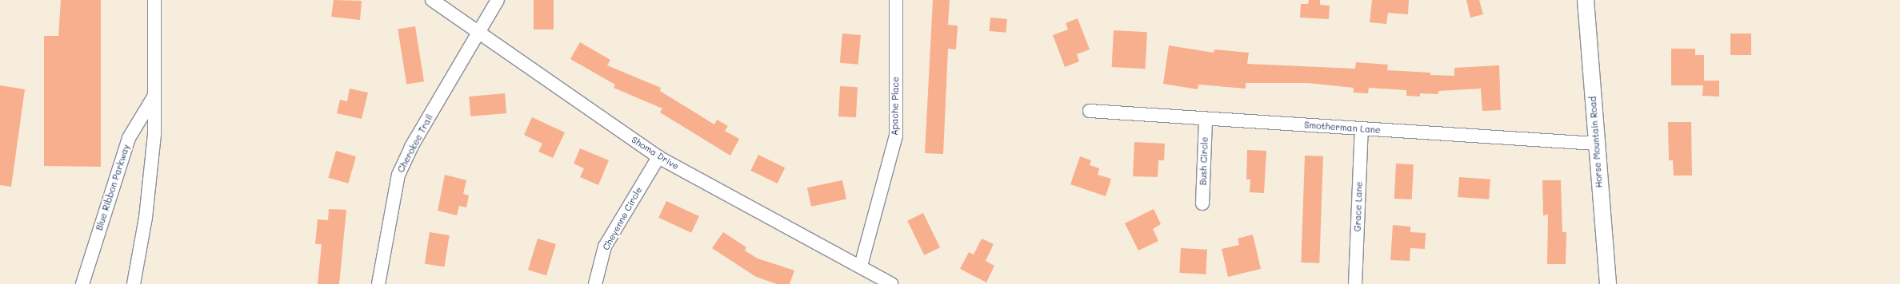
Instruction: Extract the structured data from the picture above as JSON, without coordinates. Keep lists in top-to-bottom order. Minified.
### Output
{"streets":{"street":["Apache Place","Smotherman Lane","Horse Mountain Road","Cherokee Trail","Shoma Drive","Bush Circle","Blue Ribbon Parkway","Grace Lane","Cheyenne Circle"]},"crossings":[["Apache Place","Shoma Drive"],["Smotherman Lane","Horse Mountain Road"],["Smotherman Lane","Bush Circle"],["Smotherman Lane","Grace Lane"],["Cherokee Trail","Shoma Drive"],["Shoma Drive","Cheyenne Circle"]]}
